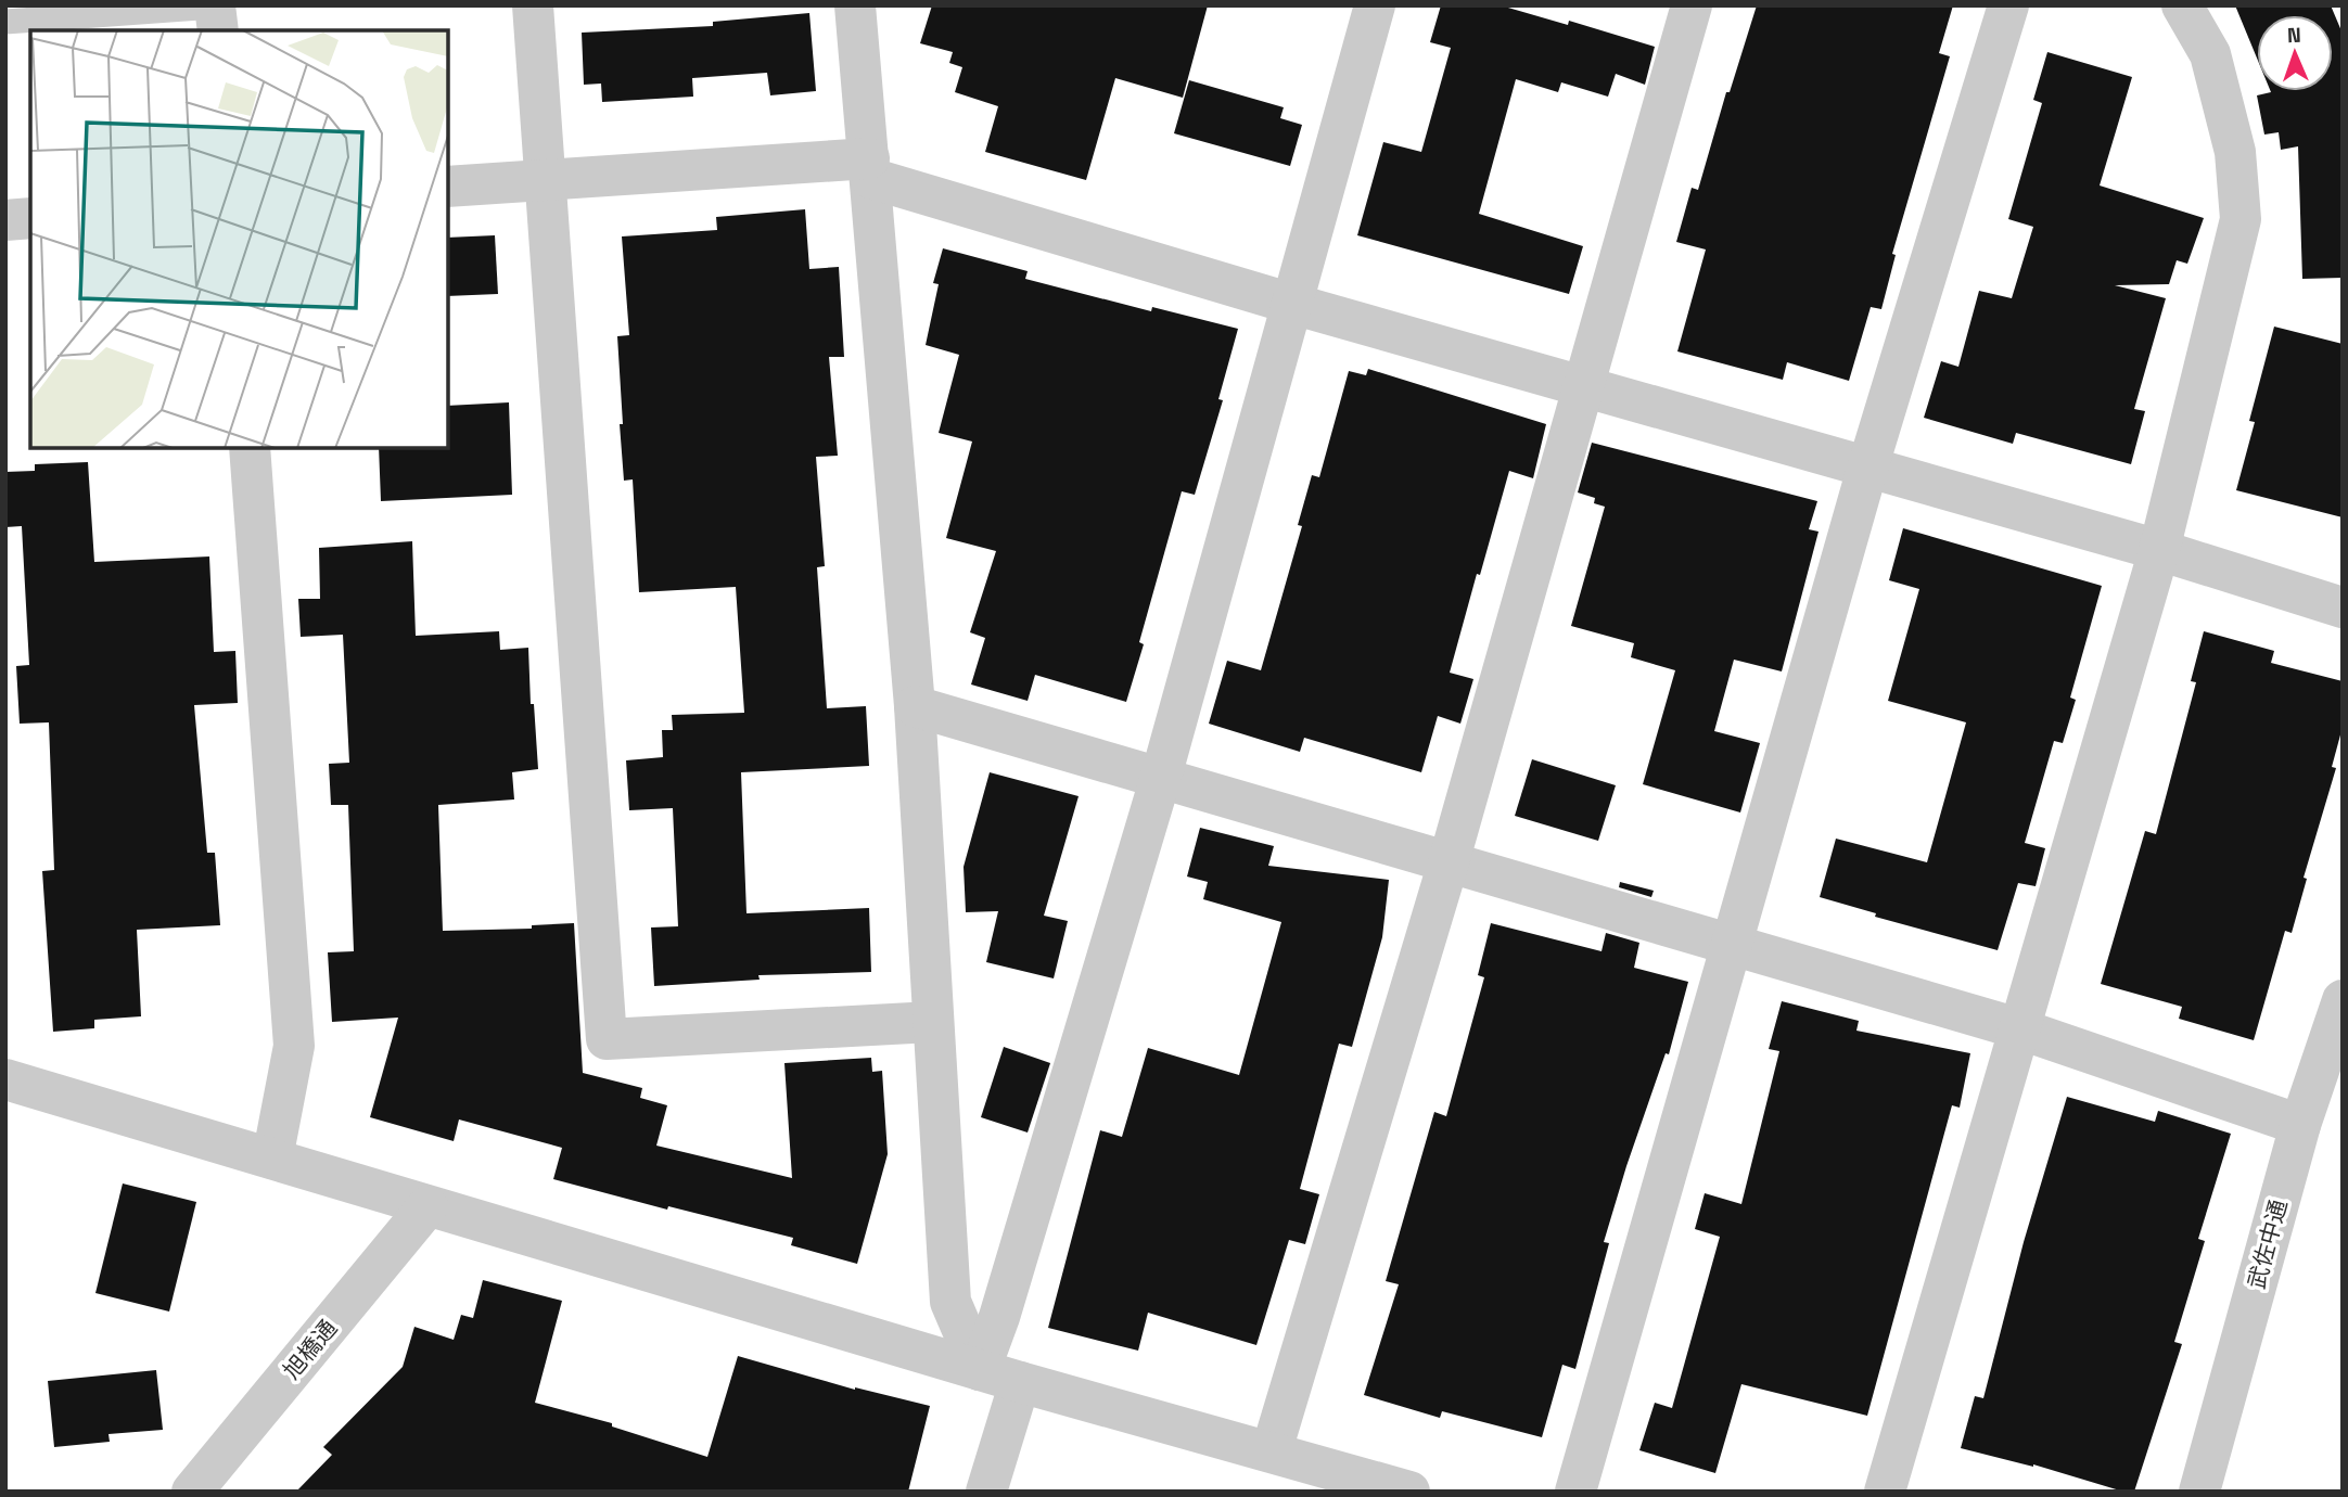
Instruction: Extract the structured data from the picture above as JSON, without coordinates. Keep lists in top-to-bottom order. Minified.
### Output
{"streets":{"street":["武佐中通","旭橋通"]},"north":"top"}
